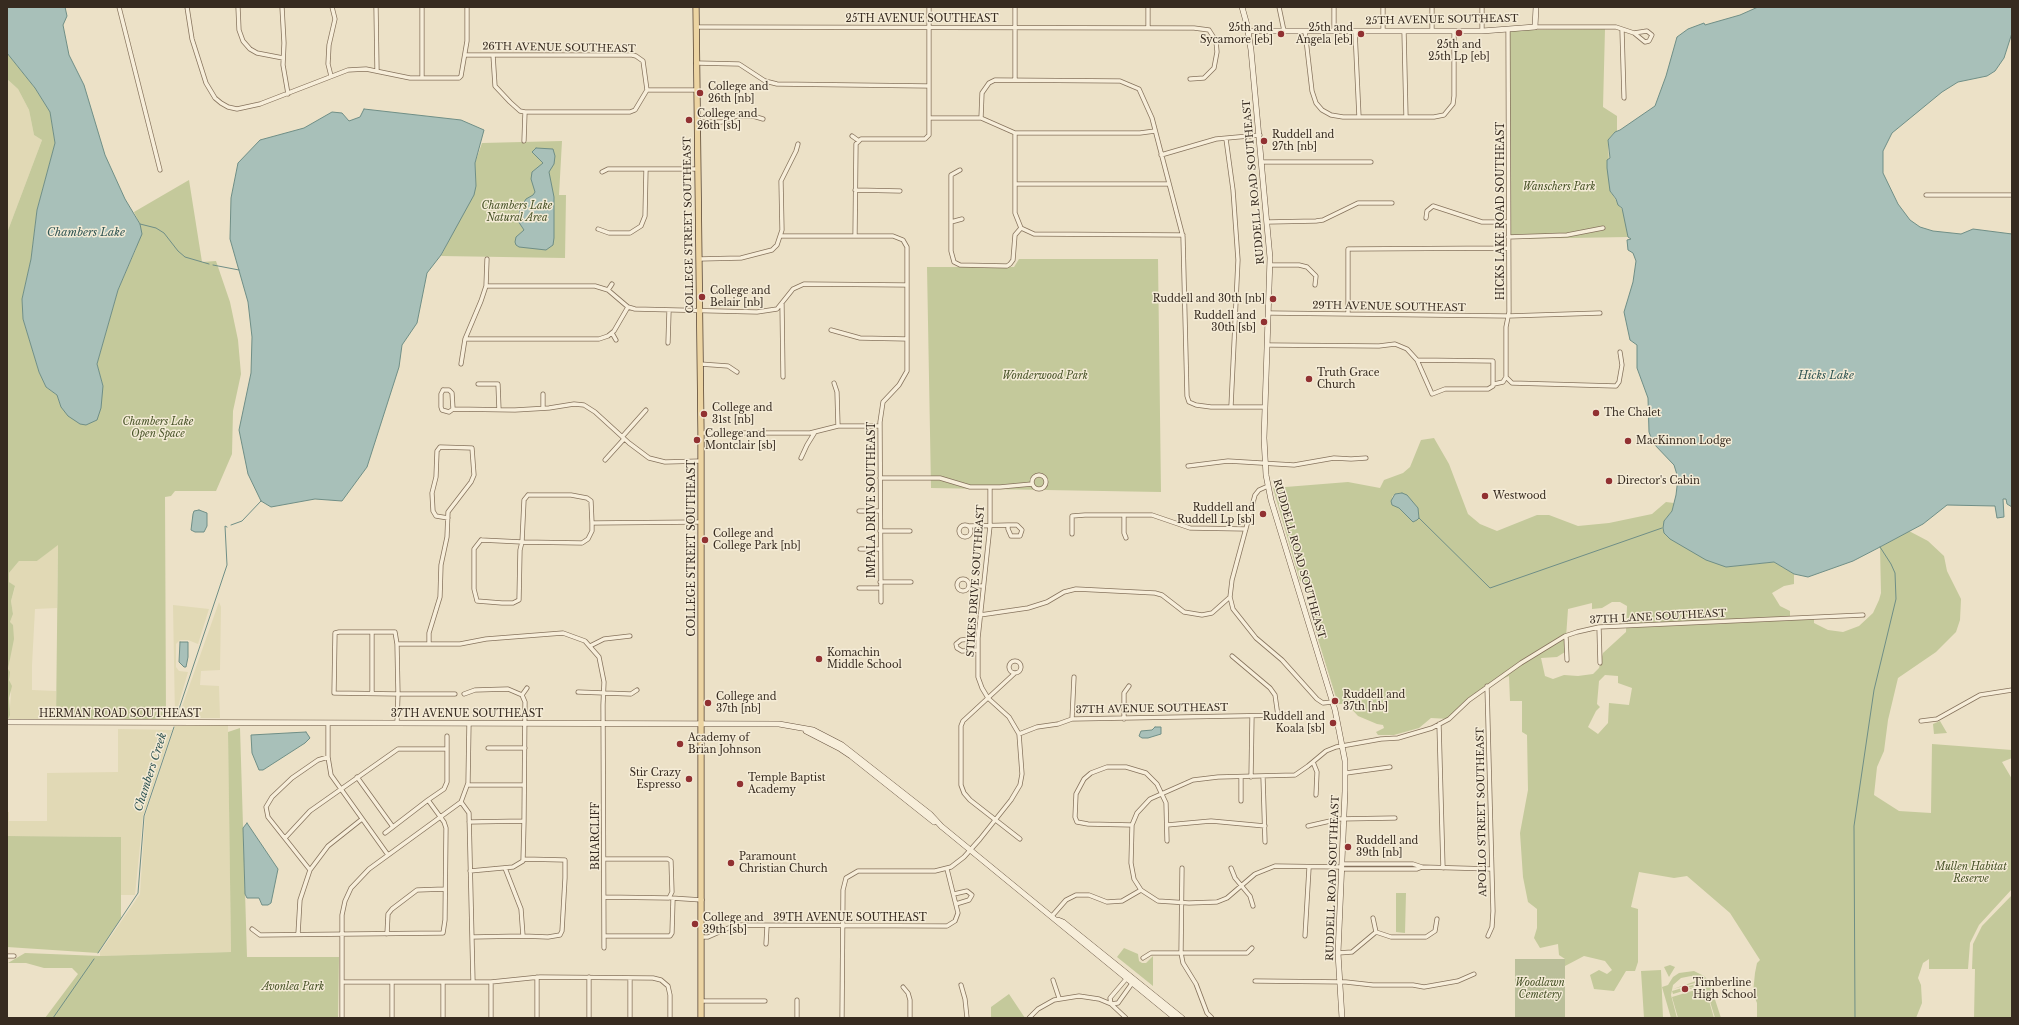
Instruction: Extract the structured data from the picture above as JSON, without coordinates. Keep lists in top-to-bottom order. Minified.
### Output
{"streets":{"main road":["COLLEGE STREET SOUTHEAST"],"street":["25TH AVENUE SOUTHEAST","26TH AVENUE SOUTHEAST","RUDDELL ROAD SOUTHEAST","HICKS LAKE ROAD SOUTHEAST","29TH AVENUE SOUTHEAST","IMPALA DRIVE SOUTHEAST","STIKES DRIVE SOUTHEAST","37TH LANE SOUTHEAST","37TH AVENUE SOUTHEAST","HERMAN ROAD SOUTHEAST","APOLLO STREET SOUTHEAST","BRIARCLIFF","39TH AVENUE SOUTHEAST"]},"crossings":[["25TH AVENUE SOUTHEAST","RUDDELL ROAD SOUTHEAST"],["25TH AVENUE SOUTHEAST","HICKS LAKE ROAD SOUTHEAST"],["25TH AVENUE SOUTHEAST","COLLEGE STREET SOUTHEAST"],["RUDDELL ROAD SOUTHEAST","29TH AVENUE SOUTHEAST"],["RUDDELL ROAD SOUTHEAST","37TH LANE SOUTHEAST"],["HICKS LAKE ROAD SOUTHEAST","29TH AVENUE SOUTHEAST"],["COLLEGE STREET SOUTHEAST","37TH AVENUE SOUTHEAST"],["COLLEGE STREET SOUTHEAST","39TH AVENUE SOUTHEAST"],["STIKES DRIVE SOUTHEAST","37TH AVENUE SOUTHEAST"],["STIKES DRIVE SOUTHEAST","39TH AVENUE SOUTHEAST"],["37TH LANE SOUTHEAST","APOLLO STREET SOUTHEAST"],["37TH AVENUE SOUTHEAST","HERMAN ROAD SOUTHEAST"],["37TH AVENUE SOUTHEAST","BRIARCLIFF"]],"water":["Chambers Lake","Hicks Lake","Chambers Creek"],"parks":["Wanschers Park","Chambers Lake Natural Area","Wonderwood Park","Chambers Lake Open Space","Mullen Habitat Reserve","Woodlawn Cemetery","Avonlea Park"],"places":["25th and 25th Lp [eb]","25th and Sycamore [eb]","25th and Angela [eb]","College and 26th [nb]","College and 26th [sb]","Ruddell and 27th [nb]","College and Belair [nb]","Ruddell and 30th [nb]","Ruddell and 30th [sb]","Truth Grace Church","The Chalet","College and 31st [nb]","College and Montclair [sb]","MacKinnon Lodge","Director's Cabin","Westwood","Ruddell and Ruddell Lp [sb]","College and College Park [nb]","Komachin Middle School","Ruddell and 37th [nb]","College and 37th [nb]","Ruddell and Koala [sb]","Academy of Brian Johnson","Stir Crazy Espresso","Temple Baptist Academy","Ruddell and 39th [nb]","Paramount Christian Church","College and 39th [sb]","Timberline High School"]}
